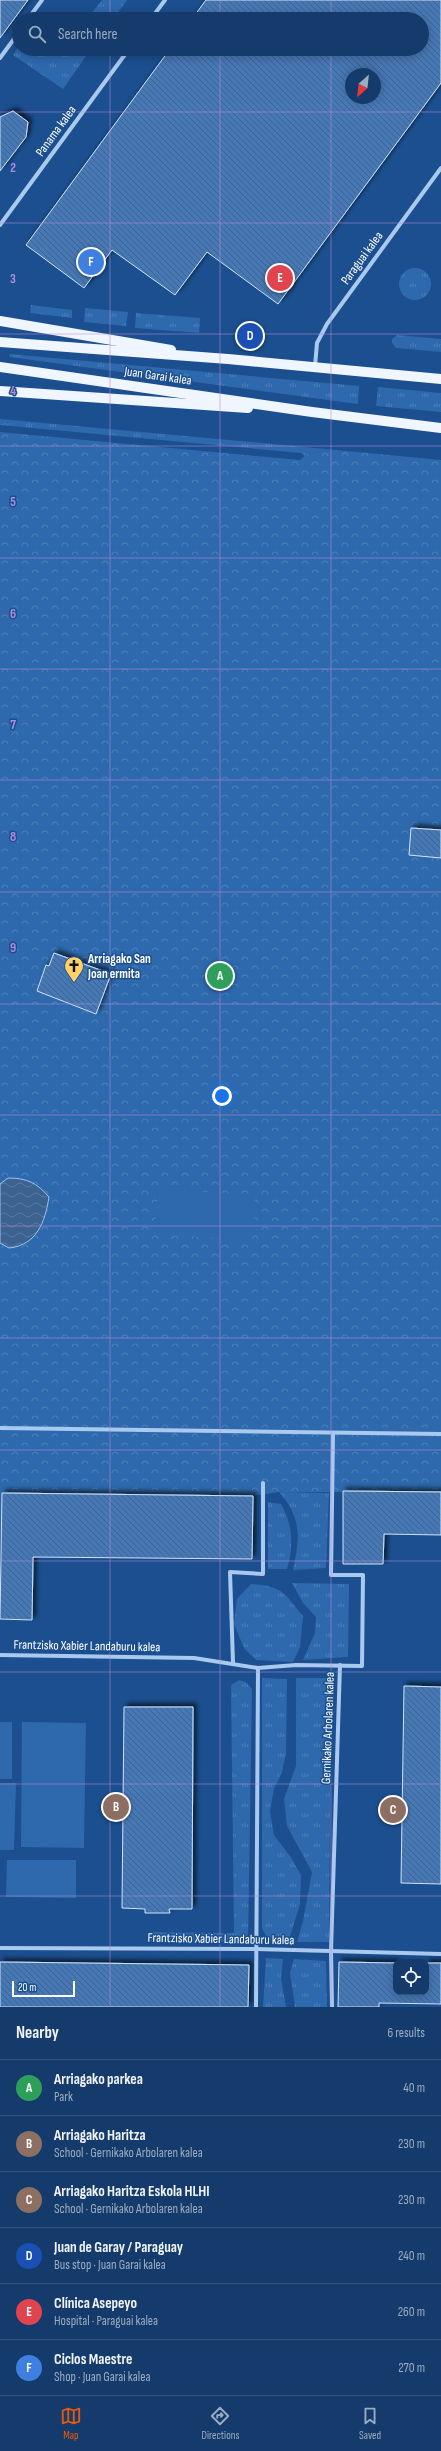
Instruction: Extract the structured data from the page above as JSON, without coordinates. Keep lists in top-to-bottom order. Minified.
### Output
{"streets":{"main road":["Juan Garai kalea"],"street":["Panama kalea","Paraguai kalea","Frantzisko Xabier Landaburu kalea","Gernikako Arbolaren kalea"]},"crossings":[["Paraguai kalea","Juan Garai kalea"],["Frantzisko Xabier Landaburu kalea","Gernikako Arbolaren kalea"]],"places":{"church":["Arriagako San Joan ermita"]},"scale_bar":"20 m","north":"bottom left","page":{"search":"Search here","pins":["F","E","D","A","B","C"],"scale":"20 m","heading":["Nearby","6 results"],"list":[{"mark":"A","name":"Arriagako parkea","note":"Park","value":"40 m"},{"mark":"B","name":"Arriagako Haritza","note":"School · Gernikako Arbolaren kalea","value":"230 m"},{"mark":"C","name":"Arriagako Haritza Eskola HLHI","note":"School · Gernikako Arbolaren kalea","value":"230 m"},{"mark":"D","name":"Juan de Garay / Paraguay","note":"Bus stop · Juan Garai kalea","value":"240 m"},{"mark":"E","name":"Clínica Asepeyo","note":"Hospital · Paraguai kalea","value":"260 m"},{"mark":"F","name":"Ciclos Maestre","note":"Shop · Juan Garai kalea","value":"270 m"}],"nav":["Map","Directions","Saved"]},"grid":{"rows":["2","3","4","5","6","7","8","9"]}}
